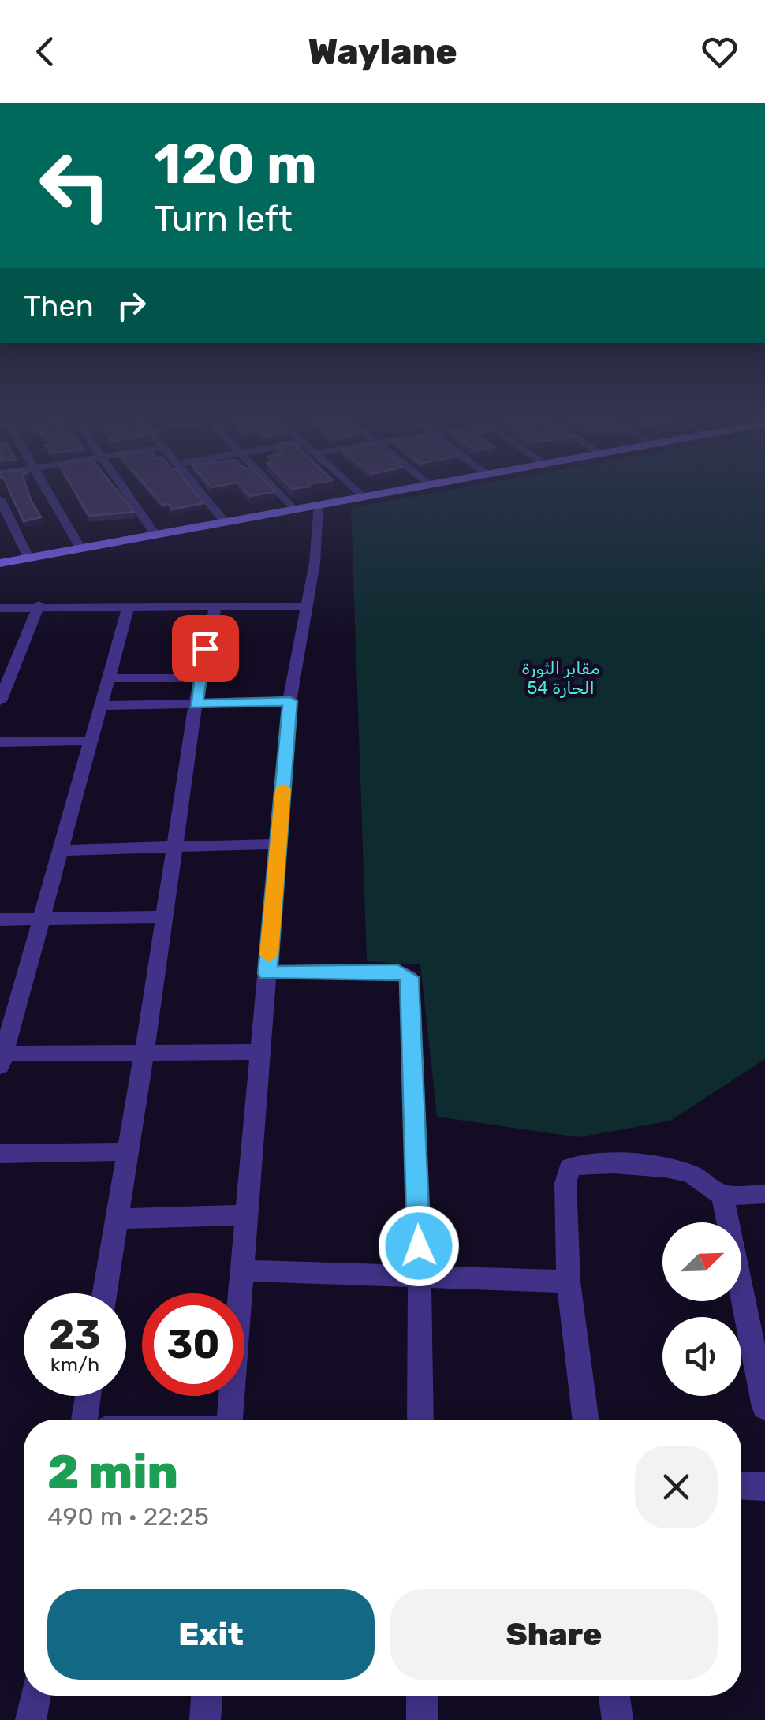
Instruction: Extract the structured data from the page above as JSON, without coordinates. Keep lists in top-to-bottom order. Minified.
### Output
{"parks":["مقابر الثورة الحارة 54"],"north":"top right","page":{"header":"Waylane","turn":["120 m","Turn left"],"then":"Then","speed":"23 km/h","limit":"30","heading":["2 min","490 m · 22:25"],"buttons":["Exit","Share"]}}
